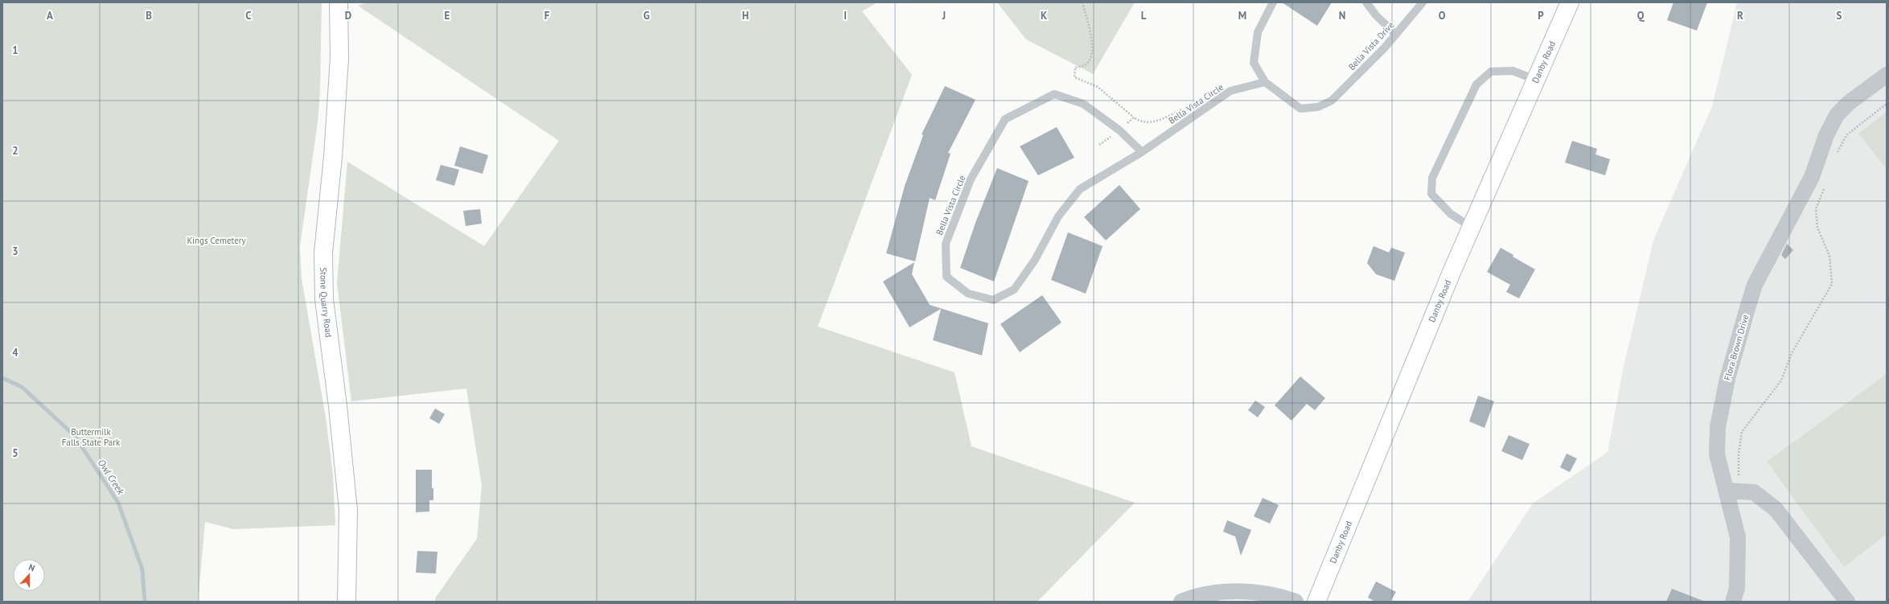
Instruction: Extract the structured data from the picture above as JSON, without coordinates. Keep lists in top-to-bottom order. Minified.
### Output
{"streets":{"main road":["Danby Road","Stone Quarry Road"],"street":["Flora Brown Drive"],"lane":["Bella Vista Drive","Bella Vista Circle"]},"crossings":[["Bella Vista Drive","Bella Vista Circle"]],"water":["Owl Creek"],"parks":["Kings Cemetery","Buttermilk Falls State Park"],"north":"top","grid":{"columns":["A","B","C","D","E","F","G","H","I","J","K","L","M","N","O","P","Q","R","S"],"rows":["1","2","3","4","5"]}}
